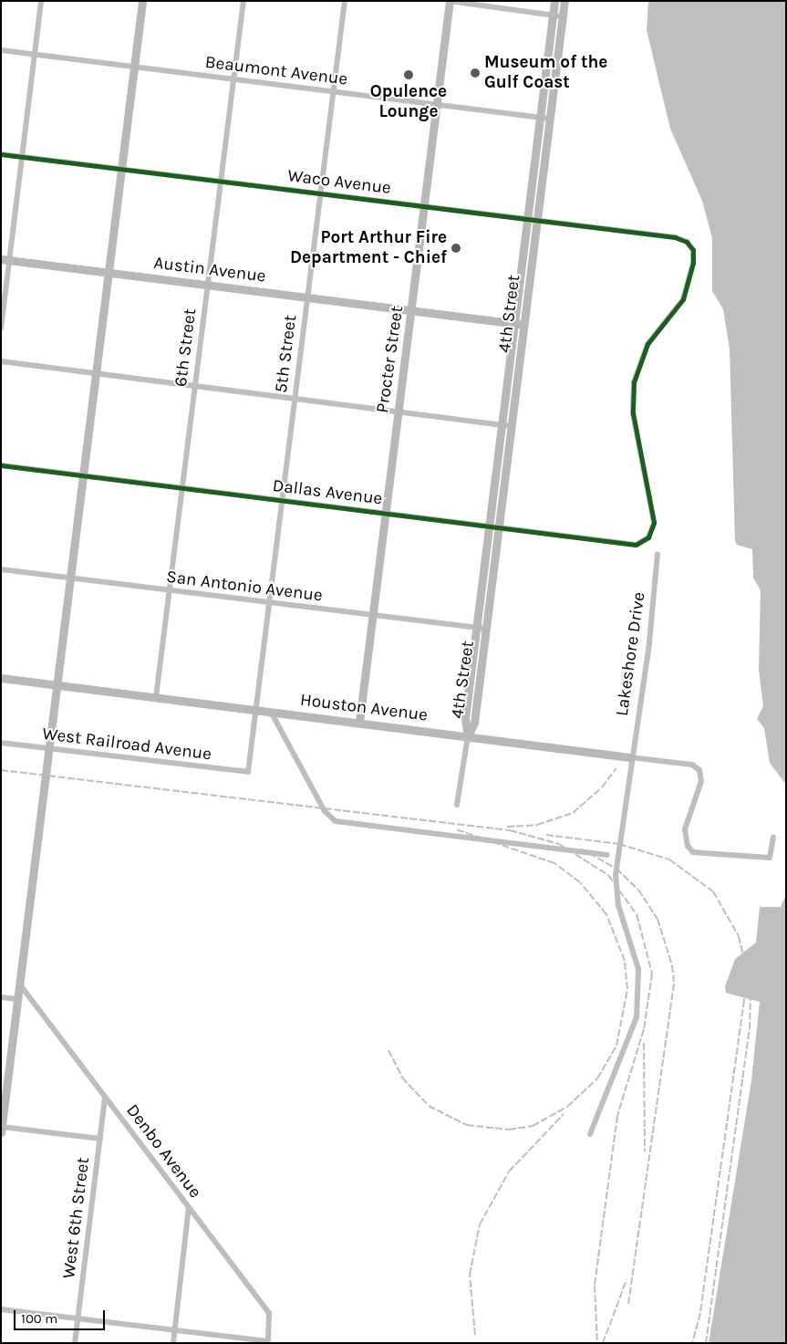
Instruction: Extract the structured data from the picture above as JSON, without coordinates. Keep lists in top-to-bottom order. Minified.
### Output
{"streets":{"street":["Beaumont Avenue","Waco Avenue","Austin Avenue","4th Street","6th Street","5th Street","Procter Street","Dallas Avenue","San Antonio Avenue","Lakeshore Drive","Houston Avenue","West Railroad Avenue","Denbo Avenue","West 6th Street"]},"crossings":[["Beaumont Avenue","4th Street"],["Beaumont Avenue","6th Street"],["Beaumont Avenue","5th Street"],["Beaumont Avenue","Procter Street"],["Waco Avenue","4th Street"],["Waco Avenue","6th Street"],["Waco Avenue","5th Street"],["Waco Avenue","Procter Street"],["Waco Avenue","Dallas Avenue"],["Austin Avenue","4th Street"],["Austin Avenue","6th Street"],["Austin Avenue","5th Street"],["Austin Avenue","Procter Street"],["4th Street","Dallas Avenue"],["4th Street","San Antonio Avenue"],["4th Street","Houston Avenue"],["6th Street","Dallas Avenue"],["6th Street","San Antonio Avenue"],["6th Street","Houston Avenue"],["5th Street","Dallas Avenue"],["5th Street","San Antonio Avenue"],["5th Street","Houston Avenue"],["5th Street","West Railroad Avenue"],["Procter Street","Dallas Avenue"],["Procter Street","San Antonio Avenue"],["Procter Street","Houston Avenue"],["Lakeshore Drive","Houston Avenue"],["Denbo Avenue","West 6th Street"]],"places":["Museum of the Gulf Coast","Opulence Lounge","Port Arthur Fire Department - Chief"],"scale_bar":"100 m"}
